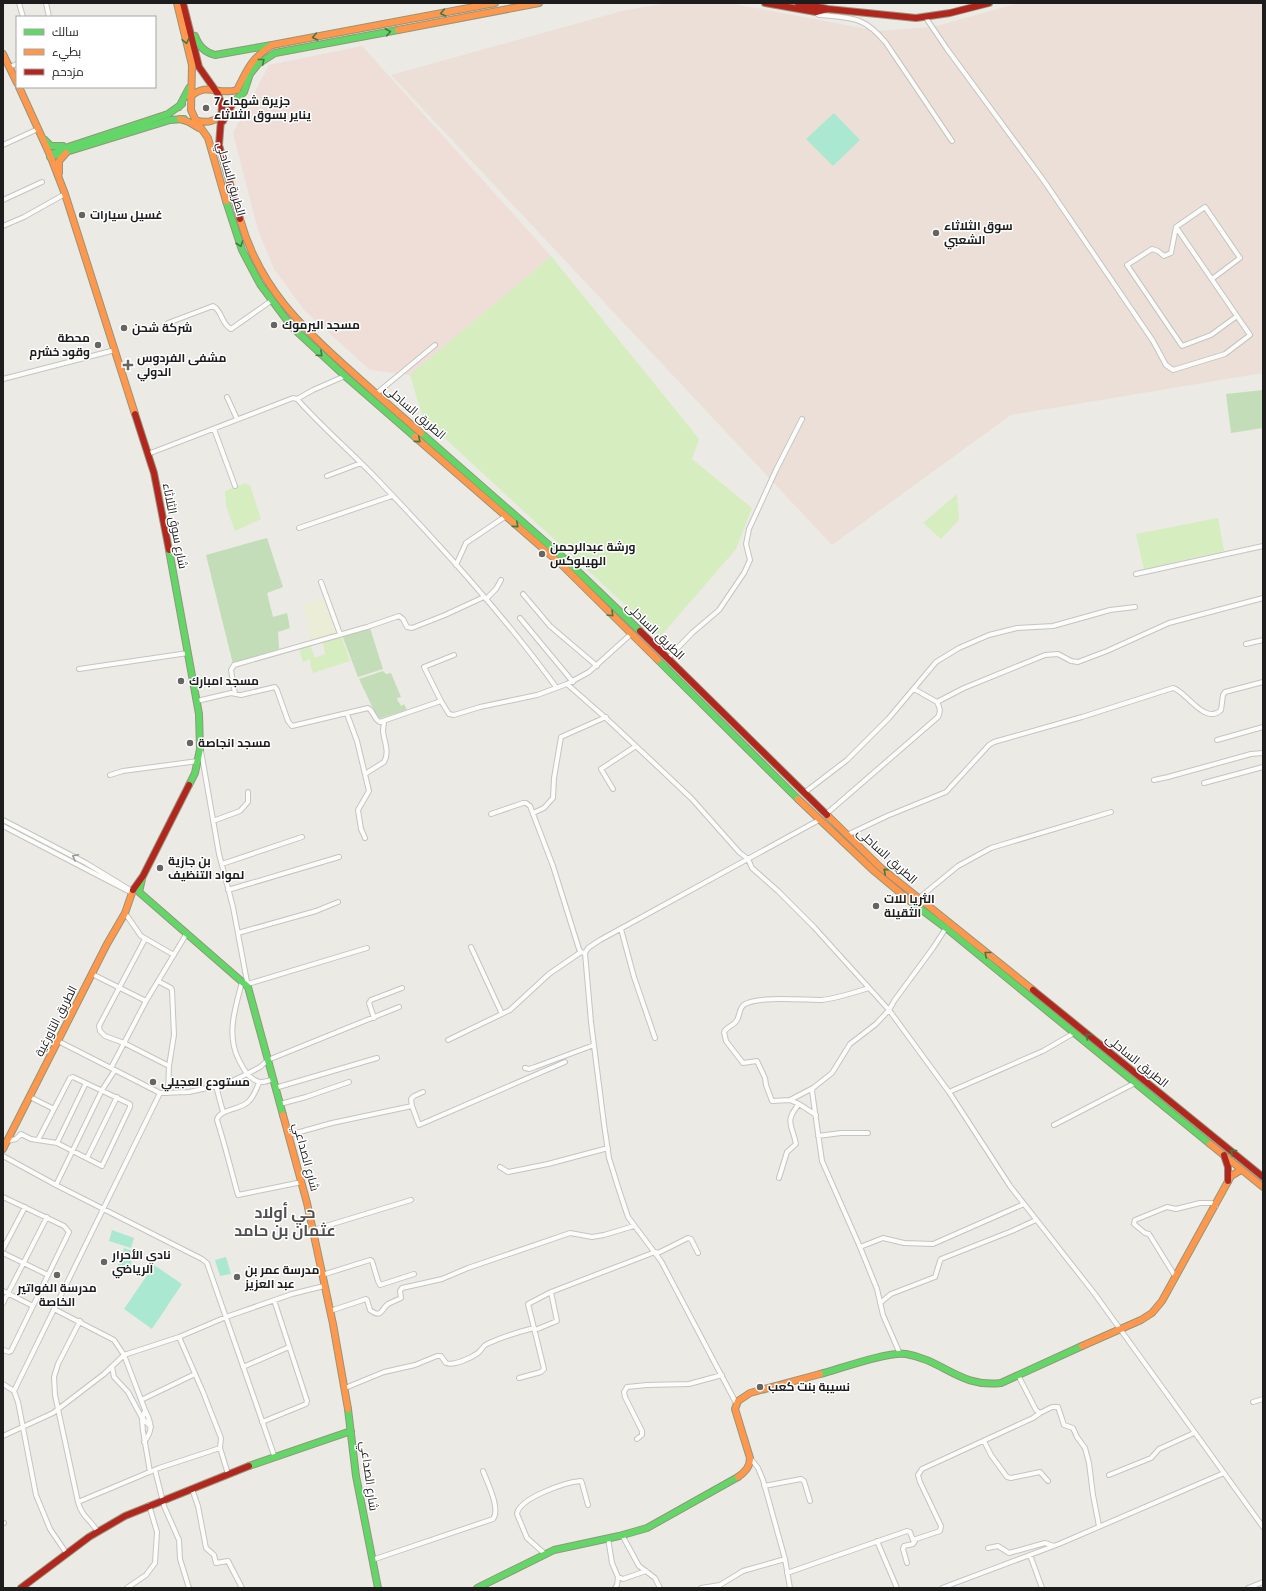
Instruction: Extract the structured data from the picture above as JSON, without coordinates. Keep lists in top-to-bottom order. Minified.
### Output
{"streets":{"main road":["الطريق الساحلي","الطريق الساحلى","شارع سوق الثلاثاء","الطريق التاورغية","شارع الصداعي"]},"crossings":[["الطريق الساحلي","الطريق الساحلى"],["شارع سوق الثلاثاء","الطريق التاورغية"]],"one_way":["الطريق الساحلي"],"districts":["حي أولاد عثمان بن حامد"],"places":{"other":["جزيرة شهداء 7 يناير بسوق الثلاثاء","غسيل سيارات","سوق الثلاثاء الشعبي","مسجد اليرموك","شركة شحن","محطة وقود خشرم","ورشة عبدالرحمن الهيلوكس","مسجد امبارك","مسجد انجاصة","بن جازية لمواد التنظيف","الثريا للات الثقيلة","مستودع العجيلي","نادي الأحرار الرياضي","مدرسة الفواتير الخاصة","مدرسة عمر بن عبد العزيز","نسيبة بنت كعب"],"health":["مشفى الفردوس الدولي"]},"legend":["سالك","بطيء","مزدحم"]}
